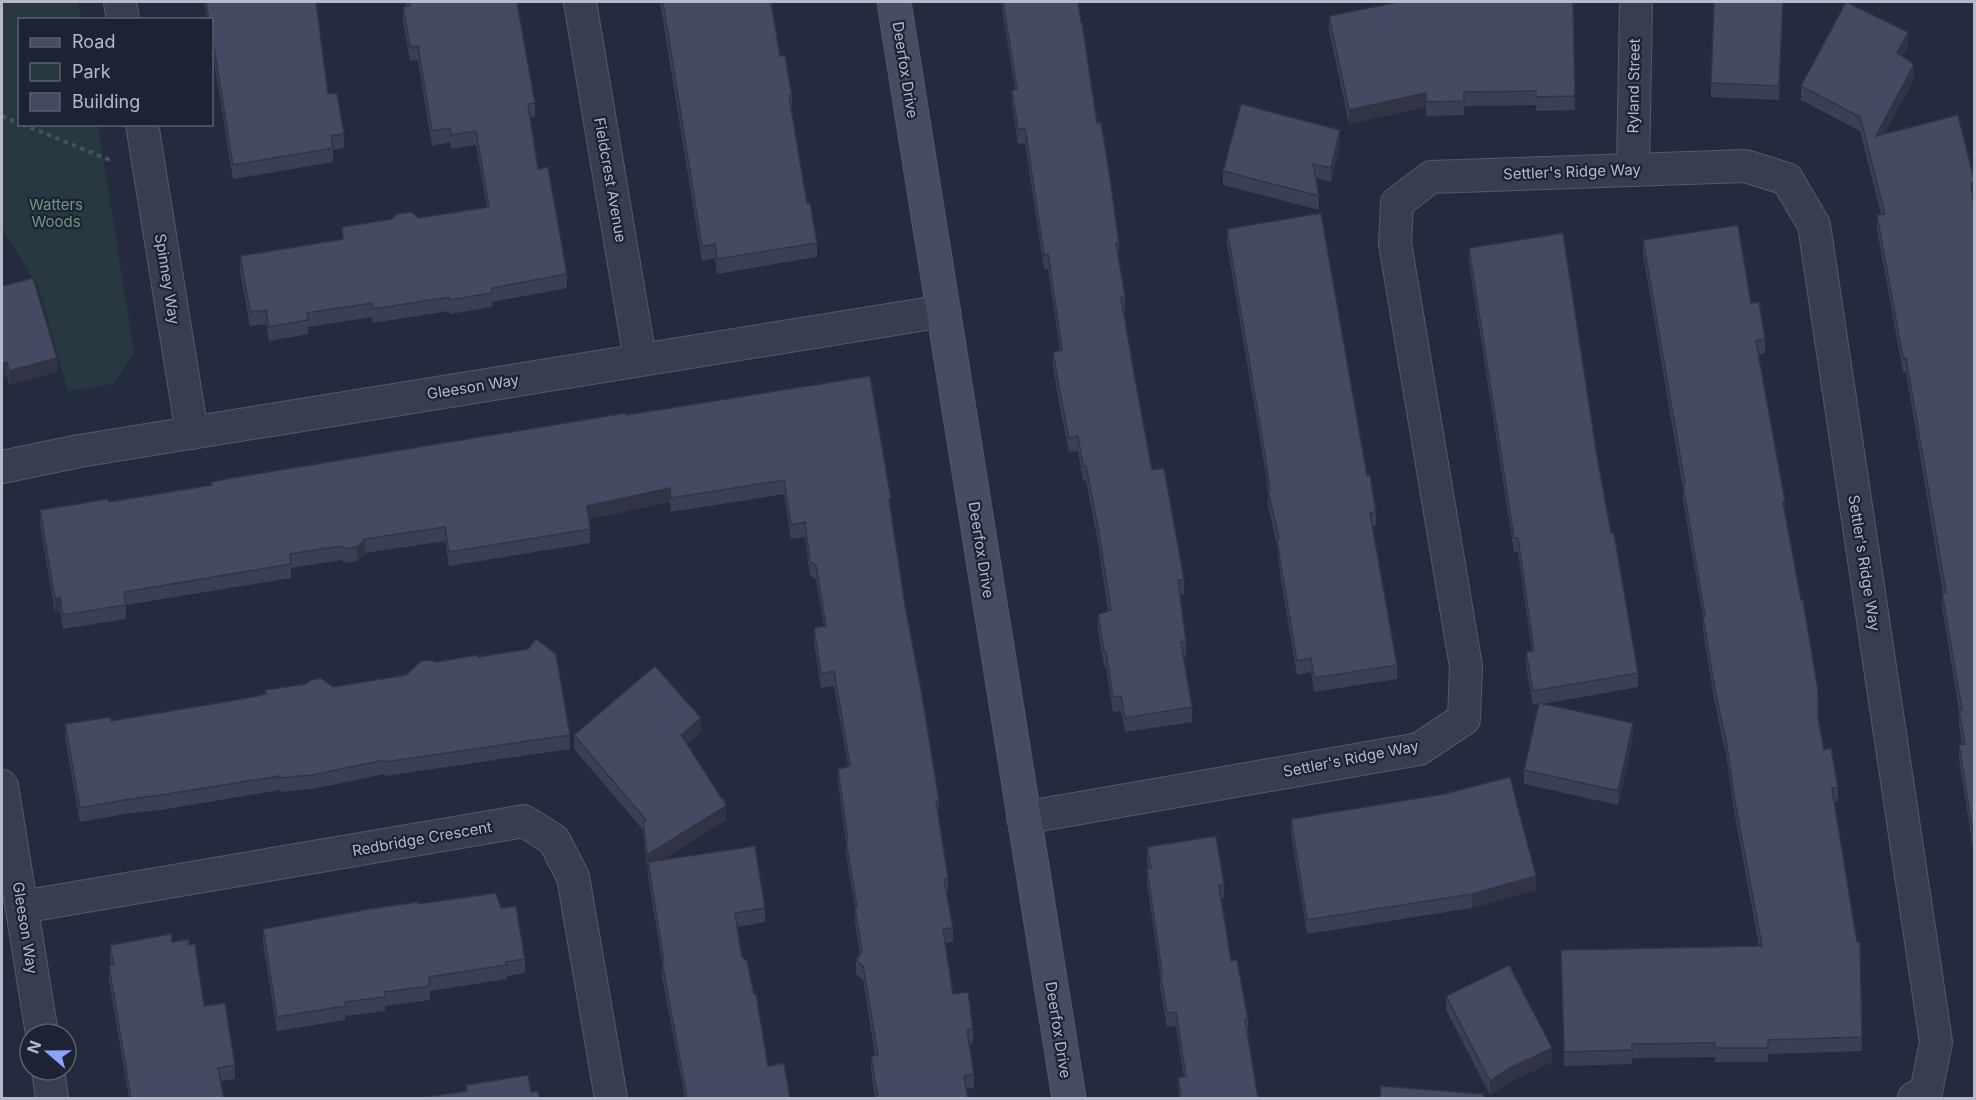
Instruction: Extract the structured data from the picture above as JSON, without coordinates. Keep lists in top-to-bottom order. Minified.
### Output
{"streets":{"street":["Deerfox Drive","Ryland Street","Settler's Ridge Way","Fieldcrest Avenue","Spinney Way","Gleeson Way","Redbridge Crescent"]},"crossings":[["Deerfox Drive","Settler's Ridge Way"],["Deerfox Drive","Gleeson Way"],["Ryland Street","Settler's Ridge Way"],["Fieldcrest Avenue","Gleeson Way"],["Spinney Way","Gleeson Way"],["Gleeson Way","Redbridge Crescent"]],"parks":["Watters Woods"],"legend":["Road","Park","Building"],"north":"left"}
